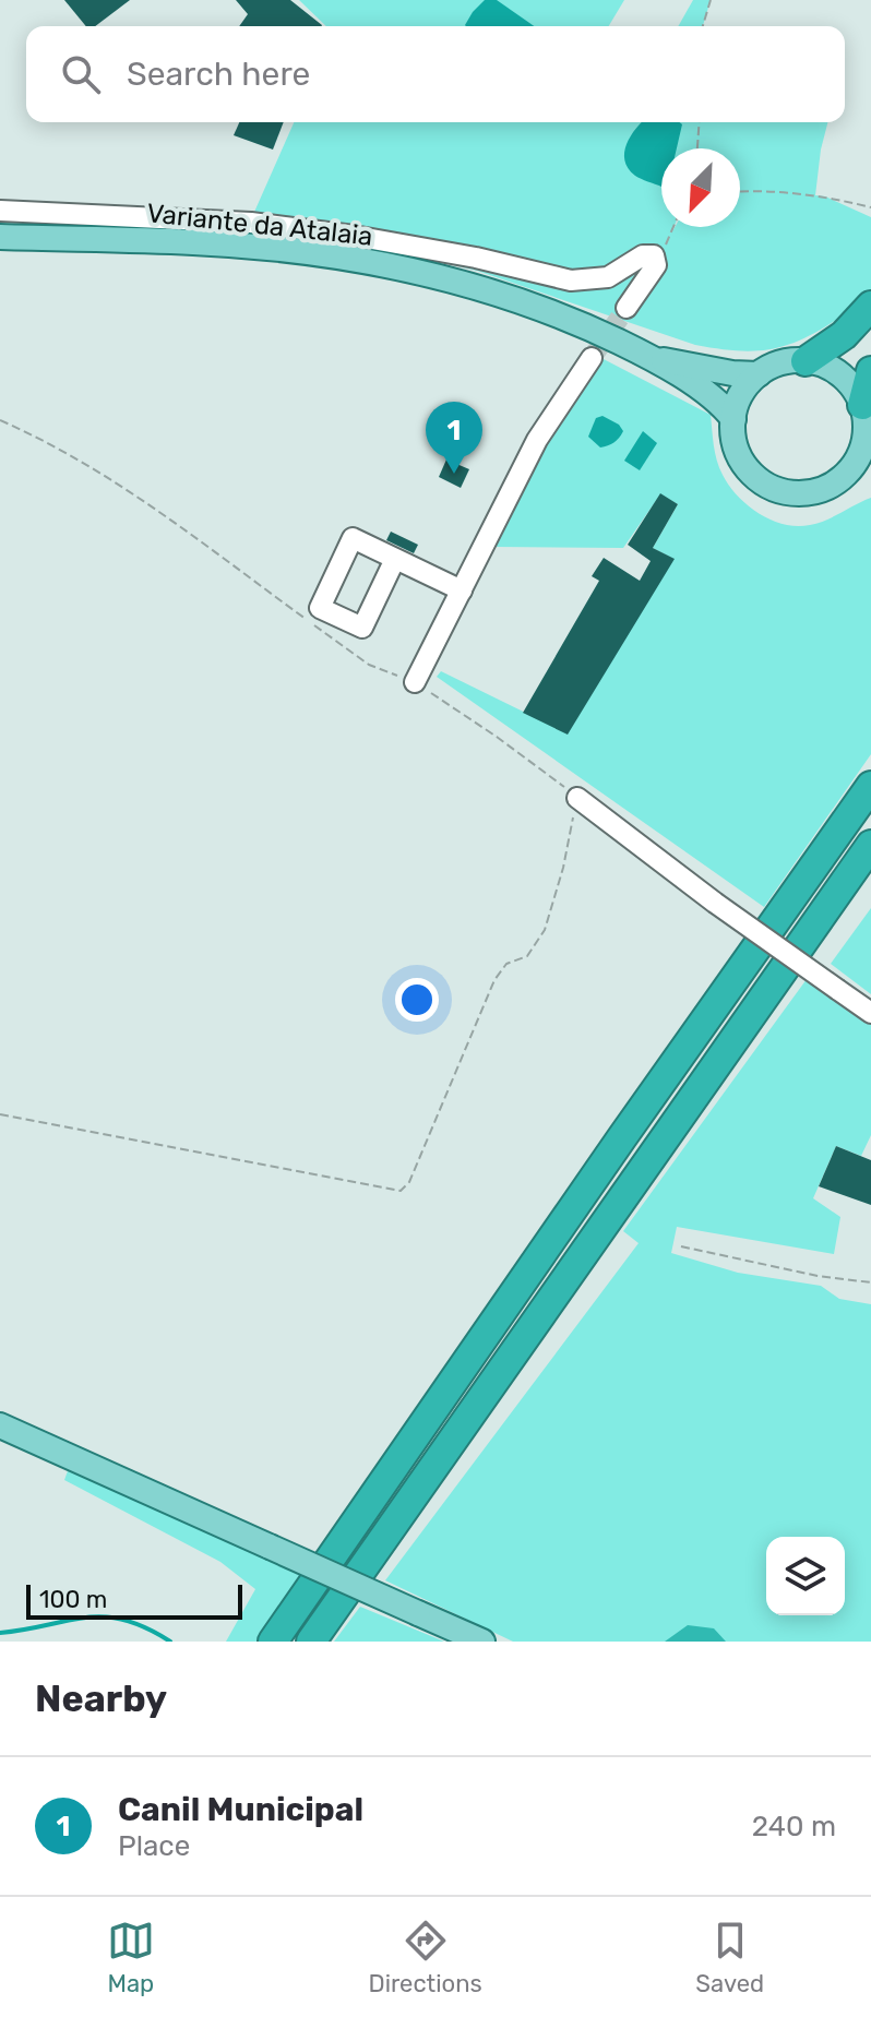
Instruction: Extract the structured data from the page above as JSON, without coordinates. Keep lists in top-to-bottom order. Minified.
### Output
{"streets":{"main road":["Variante da Atalaia"]},"scale_bar":"100 m","north":"bottom left","page":{"search":"Search here","pins":"1","scale":"100 m","heading":"Nearby","list":[{"mark":"1","name":"Canil Municipal","note":"Place","value":"240 m"}],"nav":["Map","Directions","Saved"]}}
